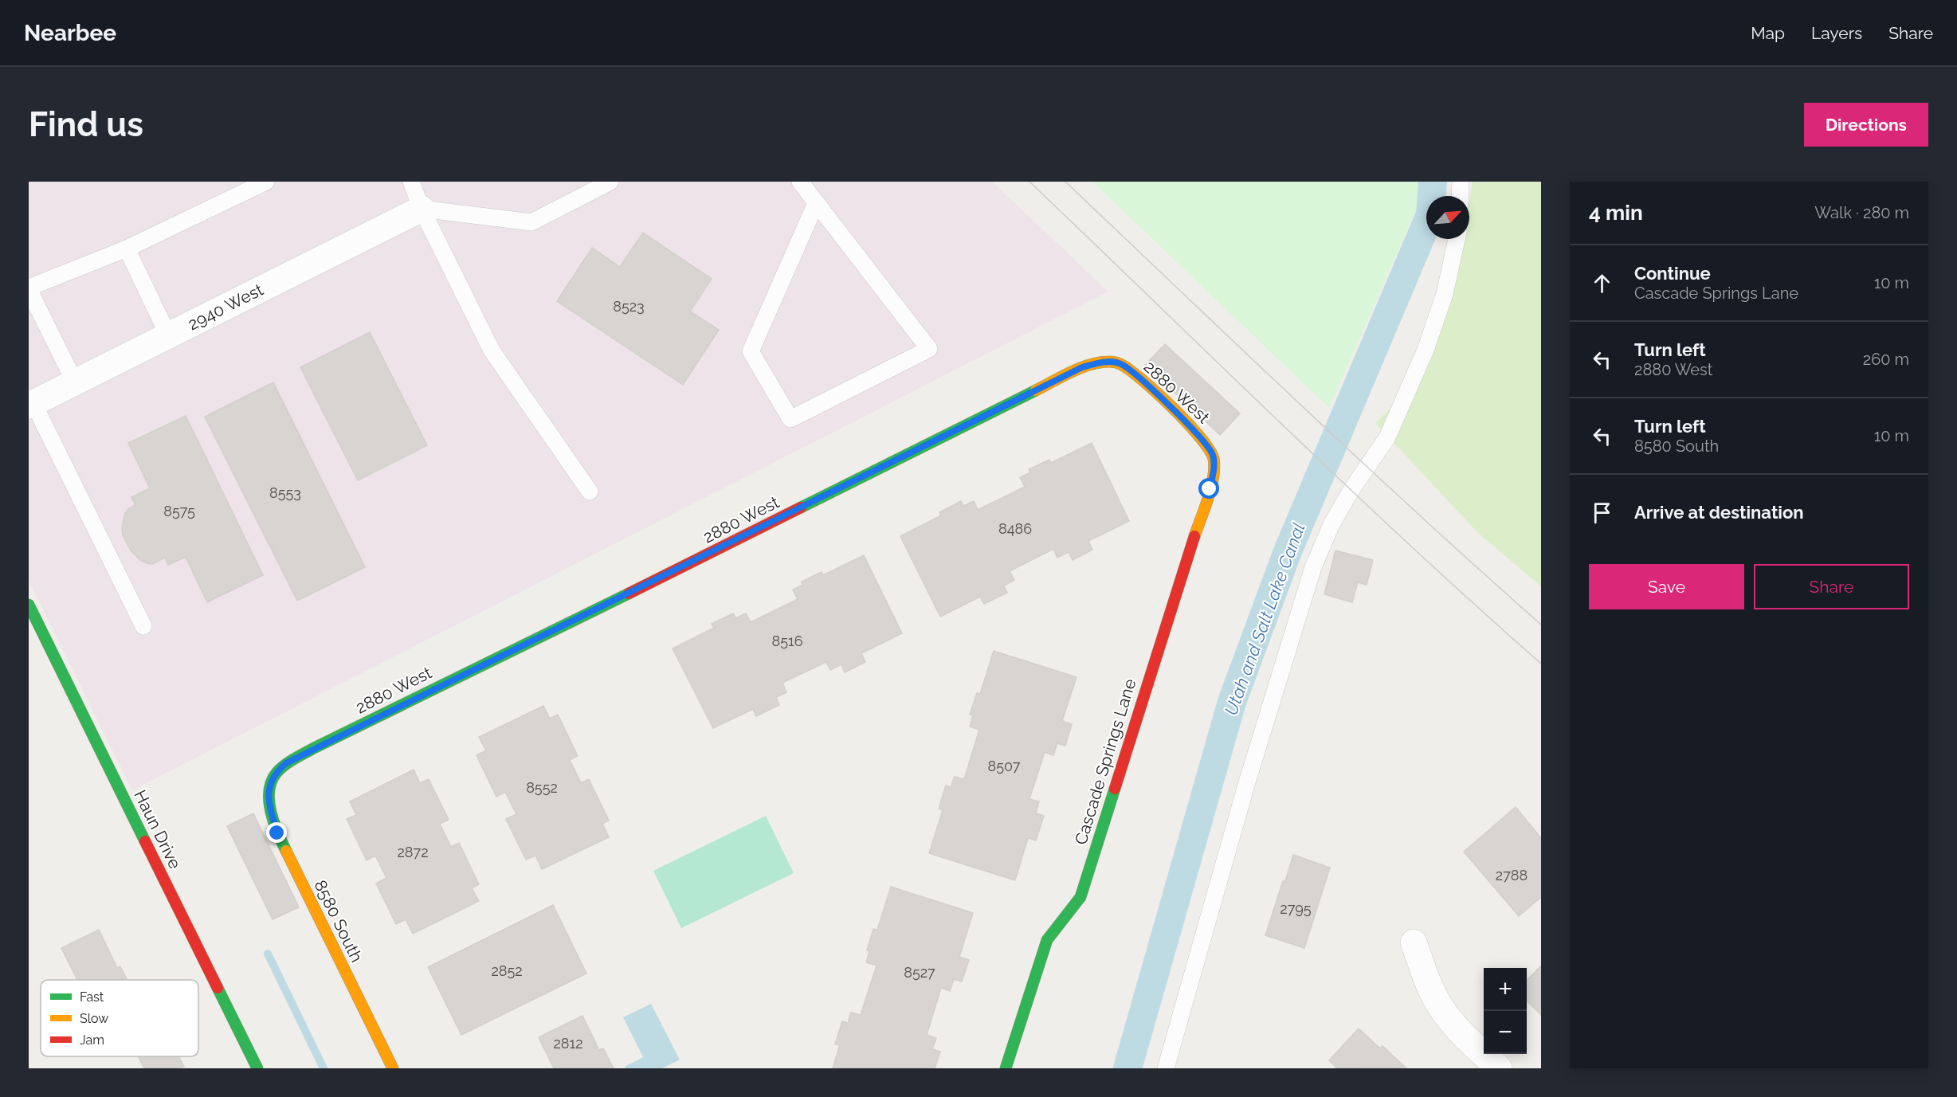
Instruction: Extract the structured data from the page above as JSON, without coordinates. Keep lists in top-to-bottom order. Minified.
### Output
{"streets":{"street":["2940 West","2880 West","Cascade Springs Lane","Haun Drive","8580 South"]},"crossings":[["2880 West","Cascade Springs Lane"],["2880 West","8580 South"]],"water":["Utah and Salt Lake Canal"],"house_numbers":["8523","8553","8575","8486","8516","8507","8552","2872","2788","2795","2852","8527","2812"],"legend":["Fast","Slow","Jam"],"north":"top right","page":{"header":"Nearbee","nav":["Map","Layers","Share"],"buttons":["Directions",["Save","Share"]],"title":"Find us","heading":["4 min","Walk · 280 m"],"list":[["Continue","Cascade Springs Lane","10 m"],["Turn left","2880 West","260 m"],["Turn left","8580 South","10 m"],"Arrive at destination"],"map_buttons":["+","−"]}}
